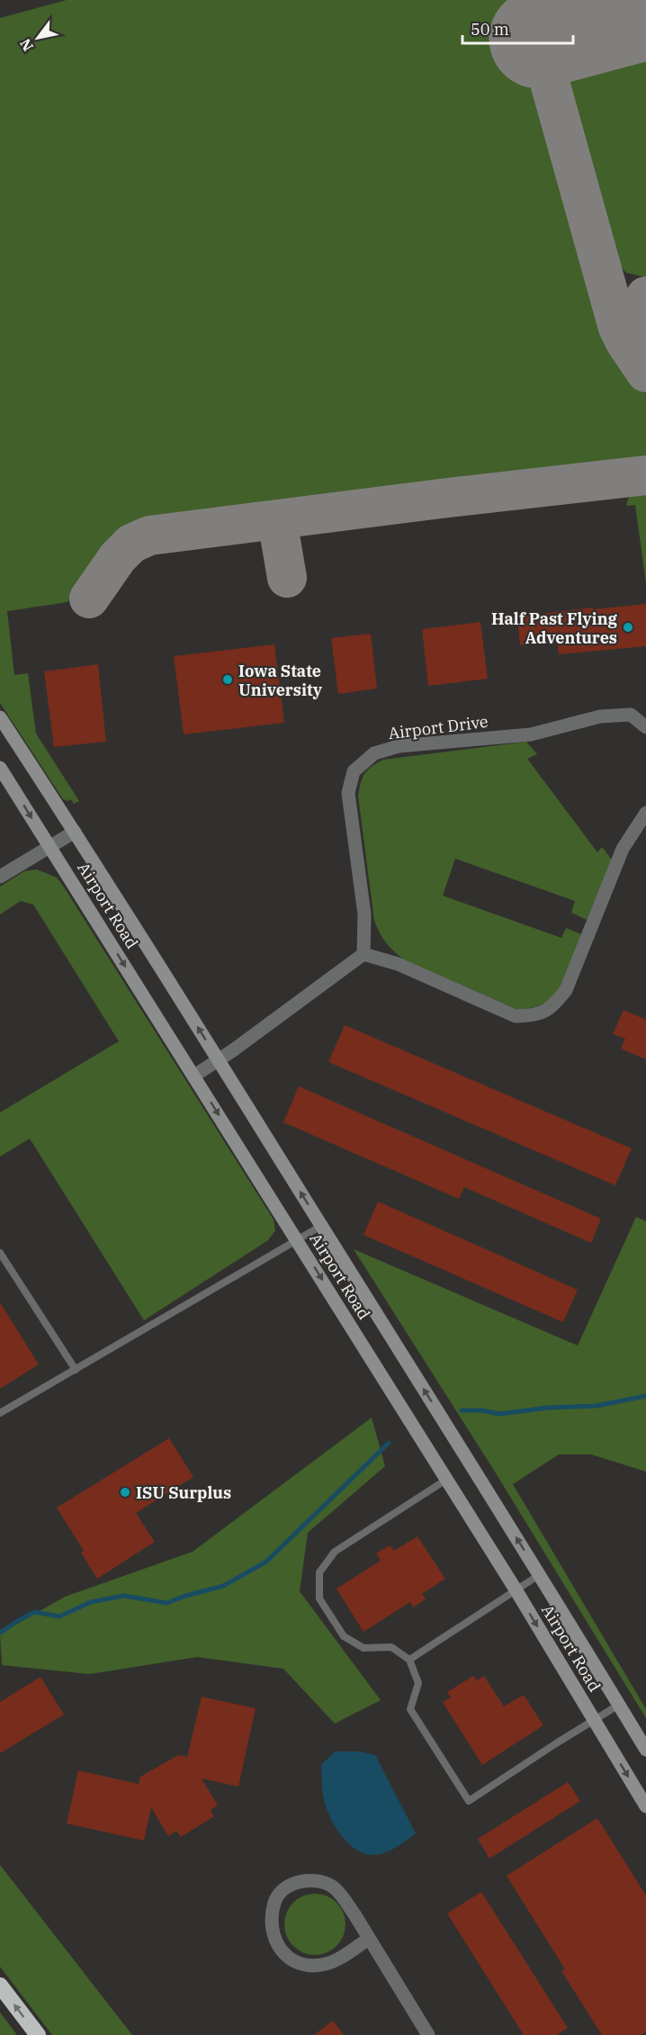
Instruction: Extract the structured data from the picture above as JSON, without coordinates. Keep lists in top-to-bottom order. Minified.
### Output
{"streets":{"main road":["Airport Road"],"street":["Airport Drive"]},"places":["Half Past Flying Adventures","Iowa State University","ISU Surplus"],"scale_bar":"50 m","north":"bottom left"}
